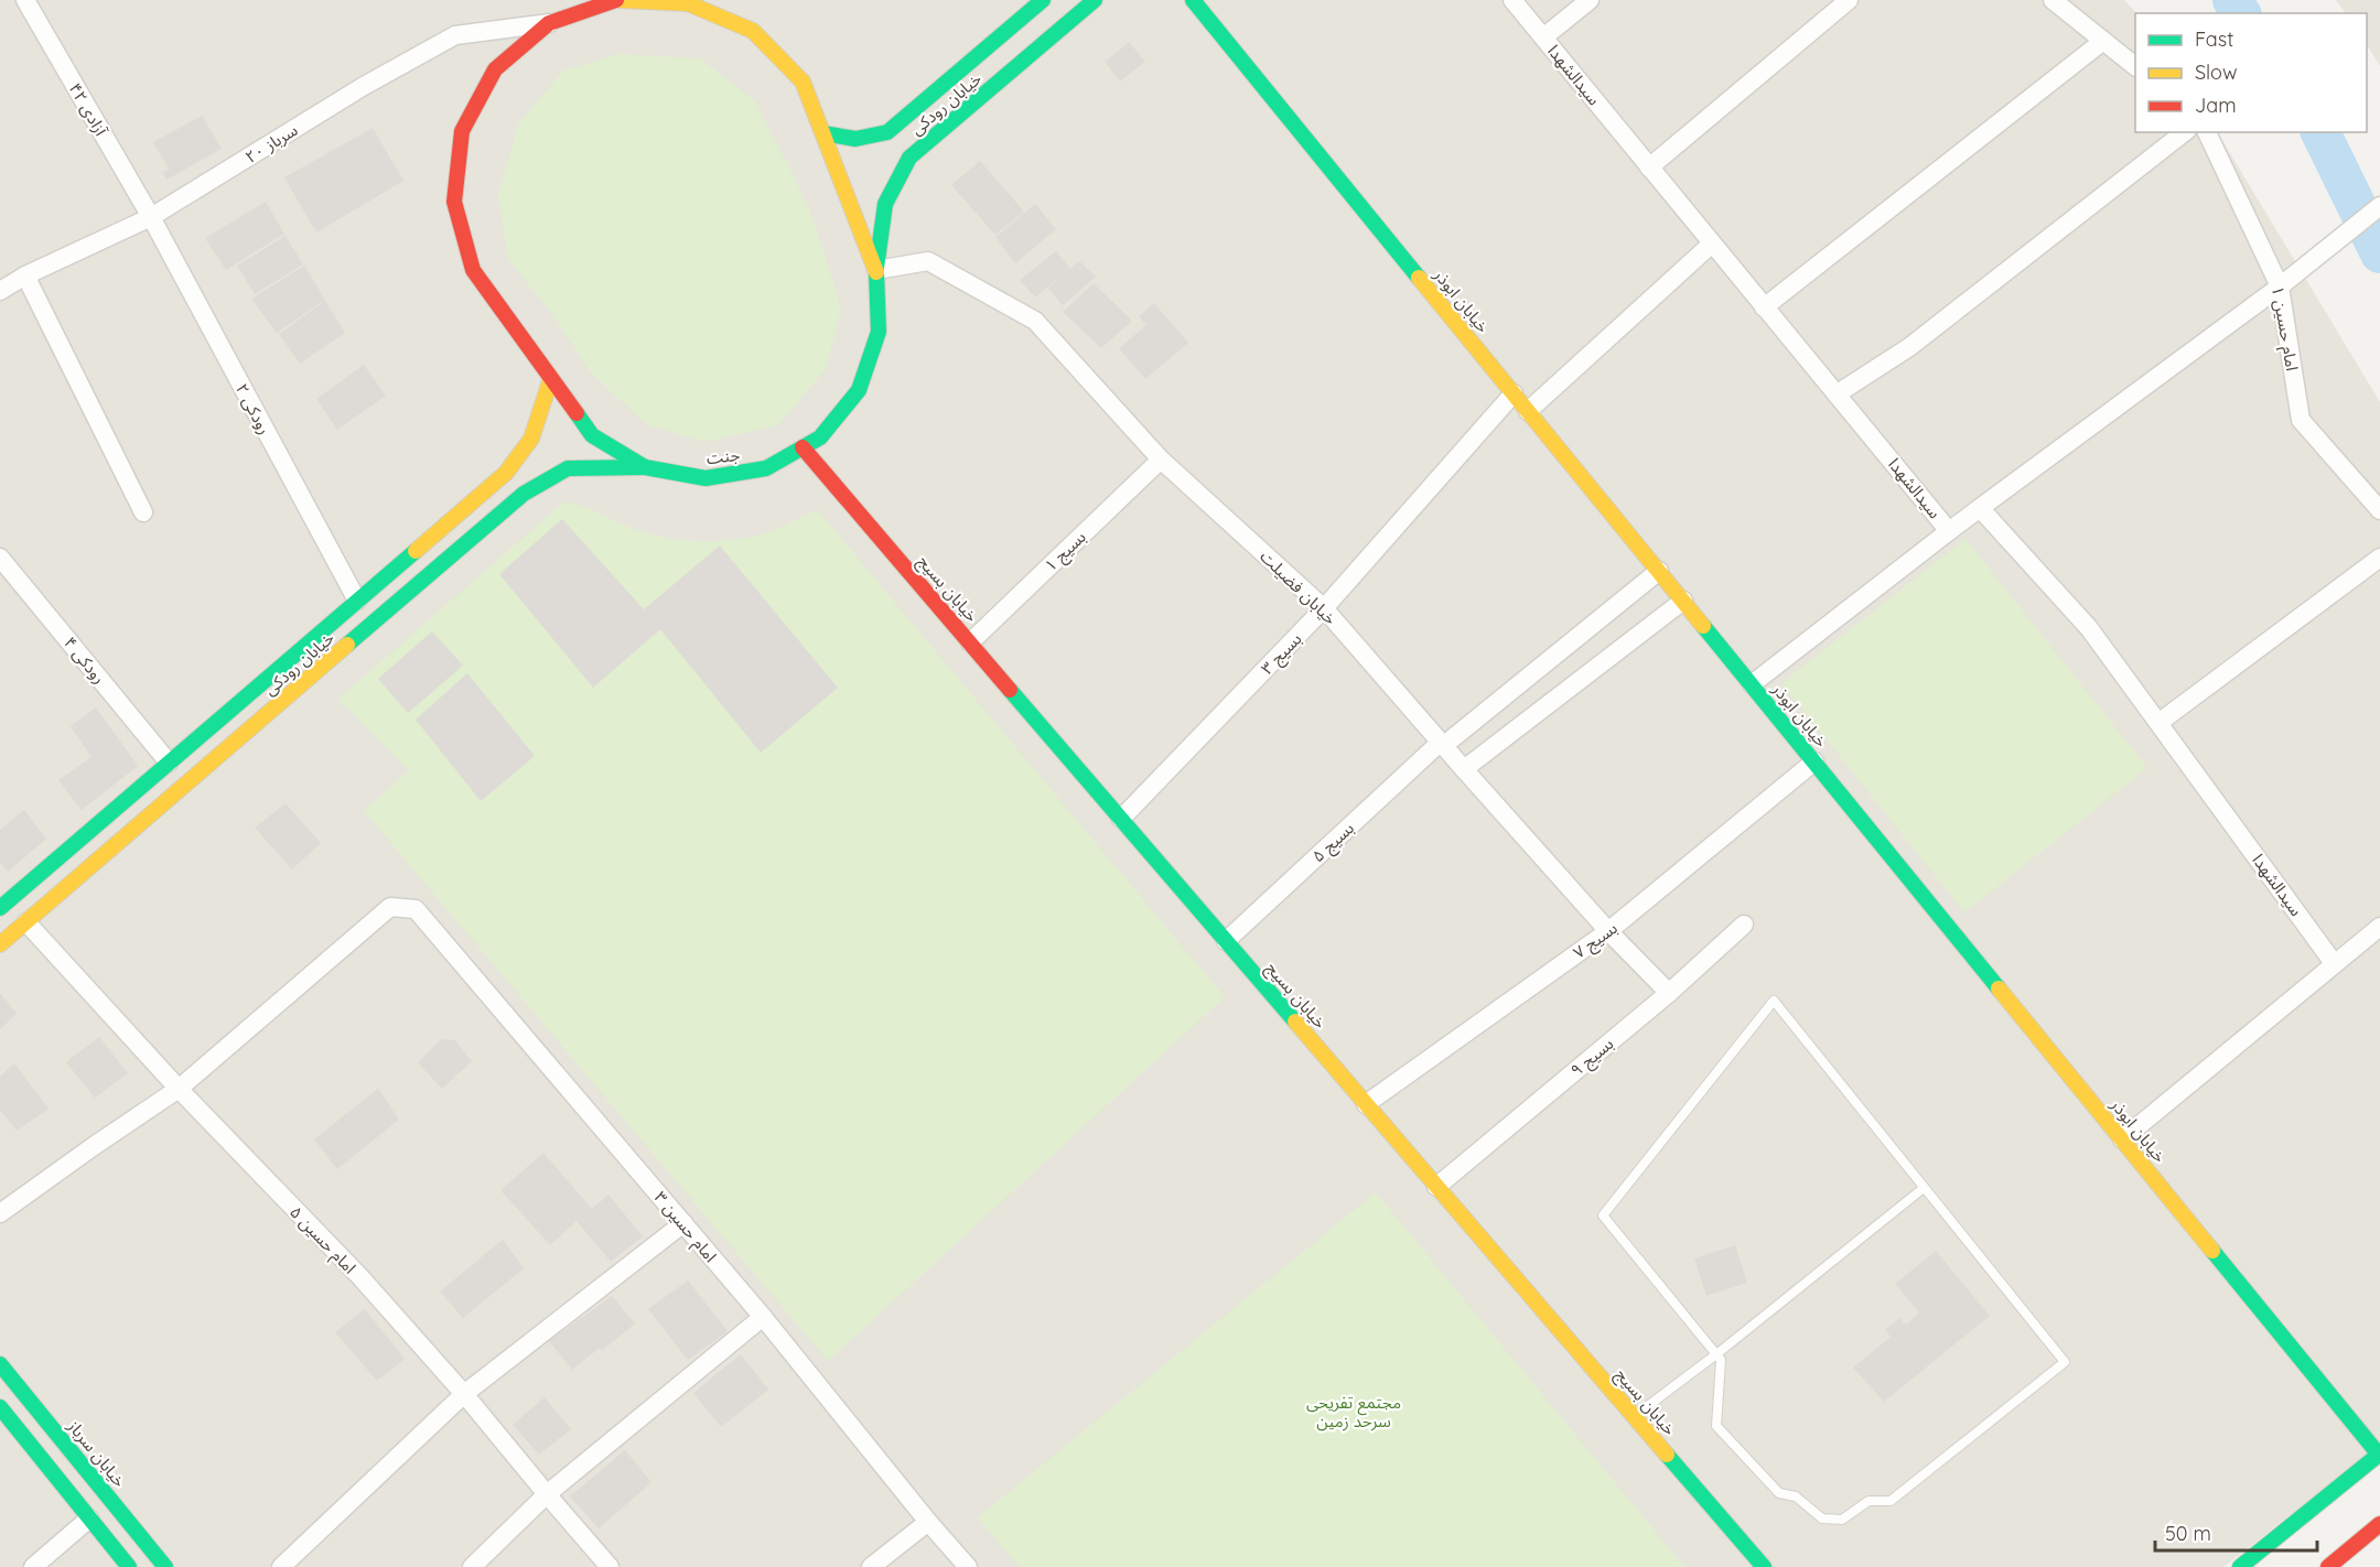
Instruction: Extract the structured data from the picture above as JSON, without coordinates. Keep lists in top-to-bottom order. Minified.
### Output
{"streets":{"main road":["خیابان رودکی","خیابان ابوذر","جنت","خیابان بسیج","خیابان سرباز"],"street":["سیدالشهدا","آزادی ۴۲","سرباز ۲۰","امام حسین ۱","رودکی ۲","بسیج ۱","خیابان فضیلت","بسیج ۳","رودکی ۴","بسیج ۵","بسیج ۷","بسیج ۹","امام حسین ۳","امام حسین ۵"]},"crossings":[["خیابان رودکی","رودکی ۲"],["خیابان رودکی","جنت"],["خیابان رودکی","خیابان فضیلت"],["خیابان رودکی","رودکی ۴"],["خیابان رودکی","امام حسین ۵"],["آزادی ۴۲","سرباز ۲۰"],["آزادی ۴۲","رودکی ۲"],["سرباز ۲۰","رودکی ۲"],["سرباز ۲۰","جنت"],["خیابان ابوذر","بسیج ۳"],["خیابان ابوذر","بسیج ۵"],["خیابان ابوذر","بسیج ۷"],["جنت","خیابان فضیلت"],["جنت","خیابان بسیج"],["بسیج ۱","خیابان فضیلت"],["بسیج ۱","خیابان بسیج"],["خیابان فضیلت","بسیج ۳"],["خیابان فضیلت","بسیج ۵"],["خیابان فضیلت","بسیج ۷"],["خیابان فضیلت","بسیج ۹"],["خیابان بسیج","بسیج ۳"],["خیابان بسیج","بسیج ۵"],["خیابان بسیج","بسیج ۷"],["خیابان بسیج","بسیج ۹"],["امام حسین ۳","امام حسین ۵"]],"parks":["مجتمع تفریحی سرحد زمین"],"legend":["Fast","Slow","Jam"],"scale_bar":"50 m"}
